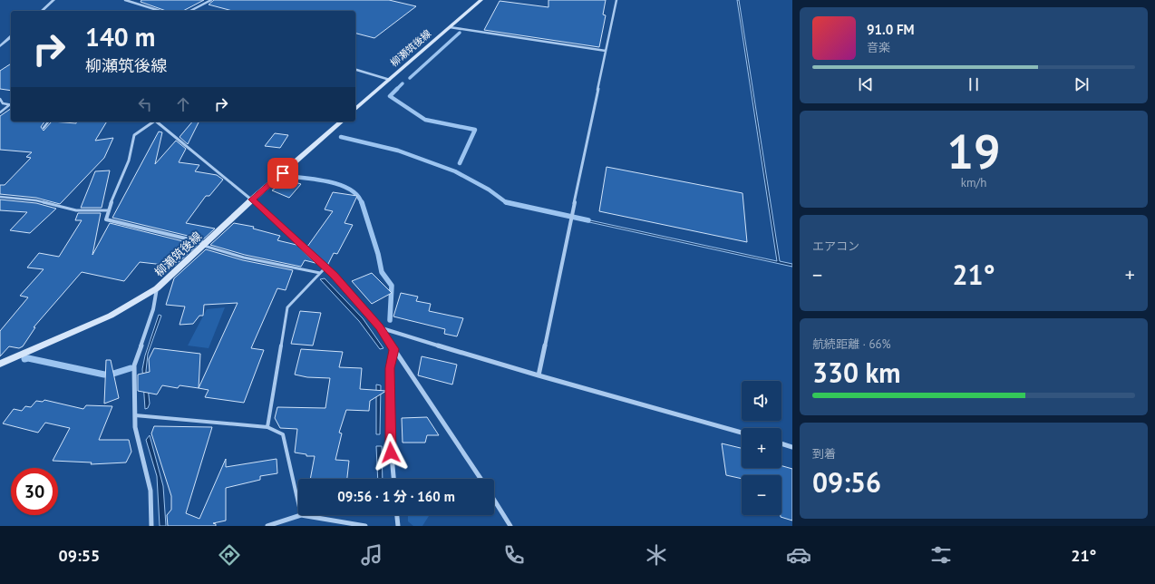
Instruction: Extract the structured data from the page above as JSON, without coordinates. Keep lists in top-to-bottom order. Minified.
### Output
{"streets":{"main road":["柳瀬筑後線"]},"page":{"turn":["140 m","柳瀬筑後線"],"song":["91.0 FM","音楽"],"tile":[["19","km/h"],"エアコン",["航続距離 · 66%","330 km"],["到着","09:56"]],"heat":["−","21°","+"],"map_buttons":["+","−"],"limit":"30","trip":"09:56 · 1 分 · 160 m","tabs":["09:55","21°"]}}
